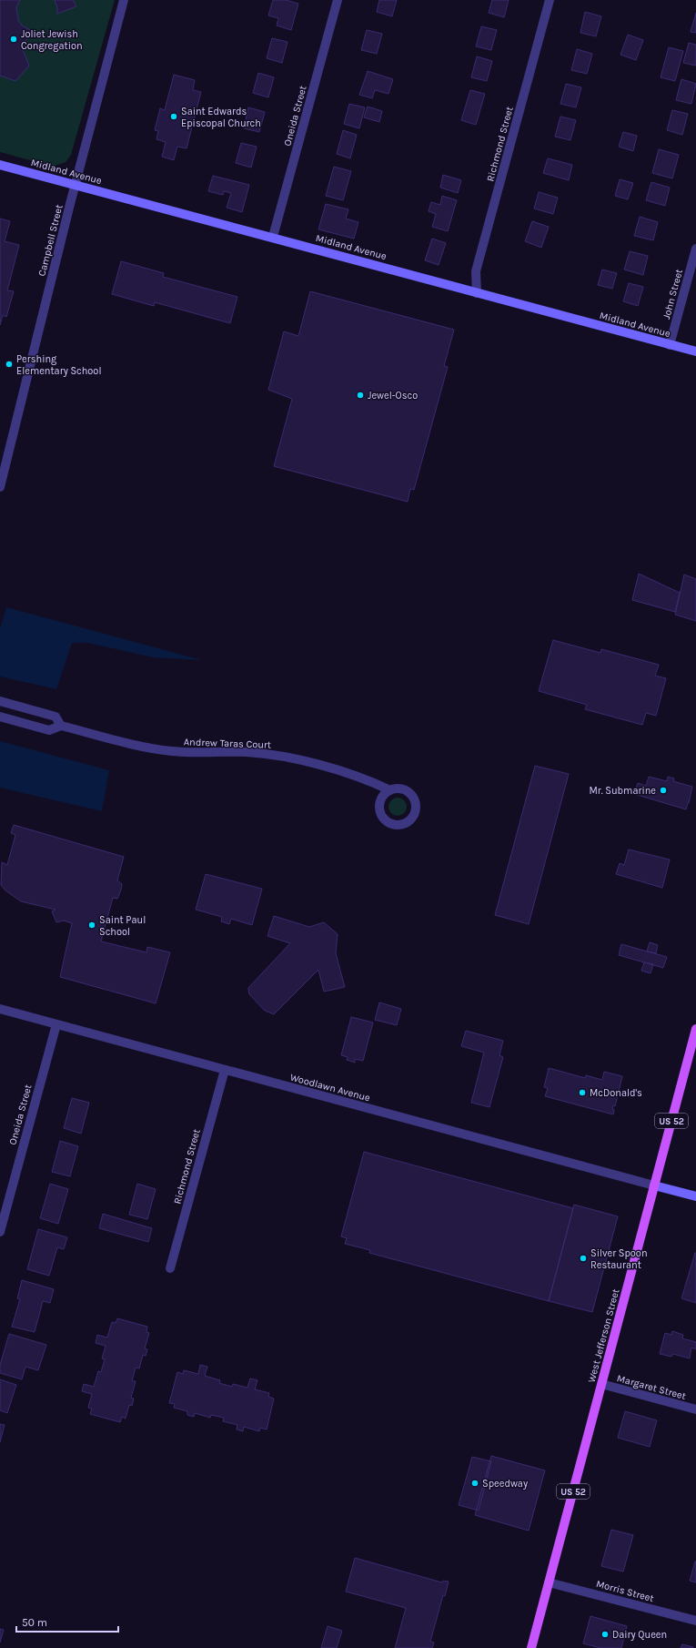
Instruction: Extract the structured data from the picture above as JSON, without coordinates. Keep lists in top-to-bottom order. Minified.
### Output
{"streets":{"main road":["Midland Avenue","US 52","West Jefferson Street"],"street":["Oneida Street","Richmond Street","Campbell Street","John Street","Andrew Taras Court","Woodlawn Avenue","Margaret Street","Morris Street"]},"crossings":[["Oneida Street","Midland Avenue"],["Oneida Street","Woodlawn Avenue"],["Richmond Street","Midland Avenue"],["Richmond Street","Woodlawn Avenue"],["Midland Avenue","Campbell Street"],["Midland Avenue","John Street"],["Woodlawn Avenue","West Jefferson Street"],["West Jefferson Street","Margaret Street"],["West Jefferson Street","Morris Street"]],"places":["Joliet Jewish Congregation","Saint Edwards Episcopal Church","Pershing Elementary School","Jewel-Osco","Mr. Submarine","Saint Paul School","McDonald's","Silver Spoon Restaurant","Speedway","Dairy Queen"],"scale_bar":"50 m"}
